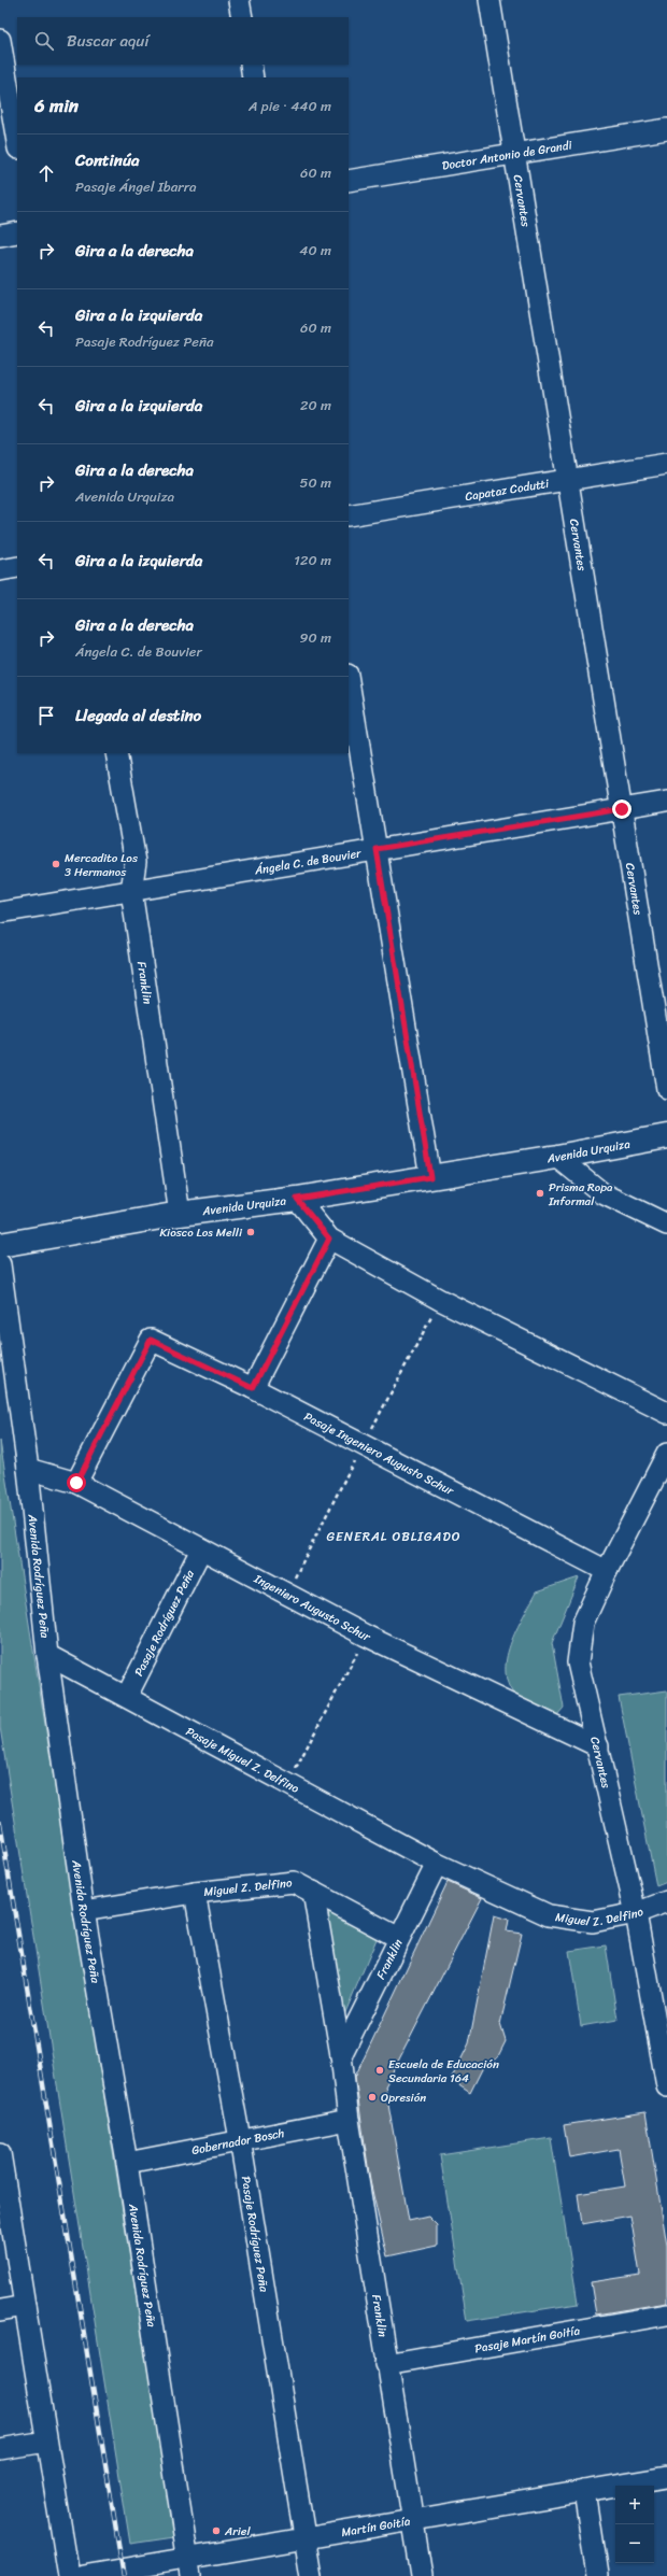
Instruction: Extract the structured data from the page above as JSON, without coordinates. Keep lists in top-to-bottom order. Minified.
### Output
{"streets":{"street":["Doctor Antonio de Grandi","Cervantes","Capataz Codutti","Ángela C. de Bouvier","Franklin","Avenida Urquiza","Pasaje Ingeniero Augusto Schur","Avenida Rodríguez Peña","Ingeniero Augusto Schur","Pasaje Rodríguez Peña","Pasaje Miguel Z. Delfino","Miguel Z. Delfino","Gobernador Bosch","Pasaje Martín Goitía","Martín Goitía"]},"crossings":[["Doctor Antonio de Grandi","Cervantes"],["Cervantes","Capataz Codutti"],["Cervantes","Ángela C. de Bouvier"],["Cervantes","Pasaje Ingeniero Augusto Schur"],["Cervantes","Ingeniero Augusto Schur"],["Cervantes","Miguel Z. Delfino"],["Ángela C. de Bouvier","Franklin"],["Franklin","Avenida Urquiza"],["Franklin","Pasaje Miguel Z. Delfino"],["Franklin","Miguel Z. Delfino"],["Franklin","Gobernador Bosch"],["Franklin","Pasaje Martín Goitía"],["Franklin","Martín Goitía"],["Pasaje Ingeniero Augusto Schur","Ingeniero Augusto Schur"],["Avenida Rodríguez Peña","Ingeniero Augusto Schur"],["Avenida Rodríguez Peña","Pasaje Miguel Z. Delfino"],["Avenida Rodríguez Peña","Miguel Z. Delfino"],["Avenida Rodríguez Peña","Gobernador Bosch"],["Avenida Rodríguez Peña","Martín Goitía"],["Ingeniero Augusto Schur","Pasaje Rodríguez Peña"],["Pasaje Rodríguez Peña","Pasaje Miguel Z. Delfino"],["Pasaje Rodríguez Peña","Miguel Z. Delfino"],["Pasaje Rodríguez Peña","Gobernador Bosch"],["Pasaje Rodríguez Peña","Martín Goitía"],["Pasaje Miguel Z. Delfino","Miguel Z. Delfino"]],"districts":["GENERAL OBLIGADO"],"places":["Mercadito Los 3 Hermanos","Prisma Ropa Informal","Kiosco Los Melli","Escuela de Educación Secundaria 164","Opresión","Ariel"],"page":{"search":"Buscar aquí","heading":["6 min","A pie · 440 m"],"list":[["Continúa","Pasaje Ángel Ibarra","60 m"],["Gira a la derecha","40 m"],["Gira a la izquierda","Pasaje Rodríguez Peña","60 m"],["Gira a la izquierda","20 m"],["Gira a la derecha","Avenida Urquiza","50 m"],["Gira a la izquierda","120 m"],["Gira a la derecha","Ángela C. de Bouvier","90 m"],"Llegada al destino"],"map_buttons":["+","−"]}}
